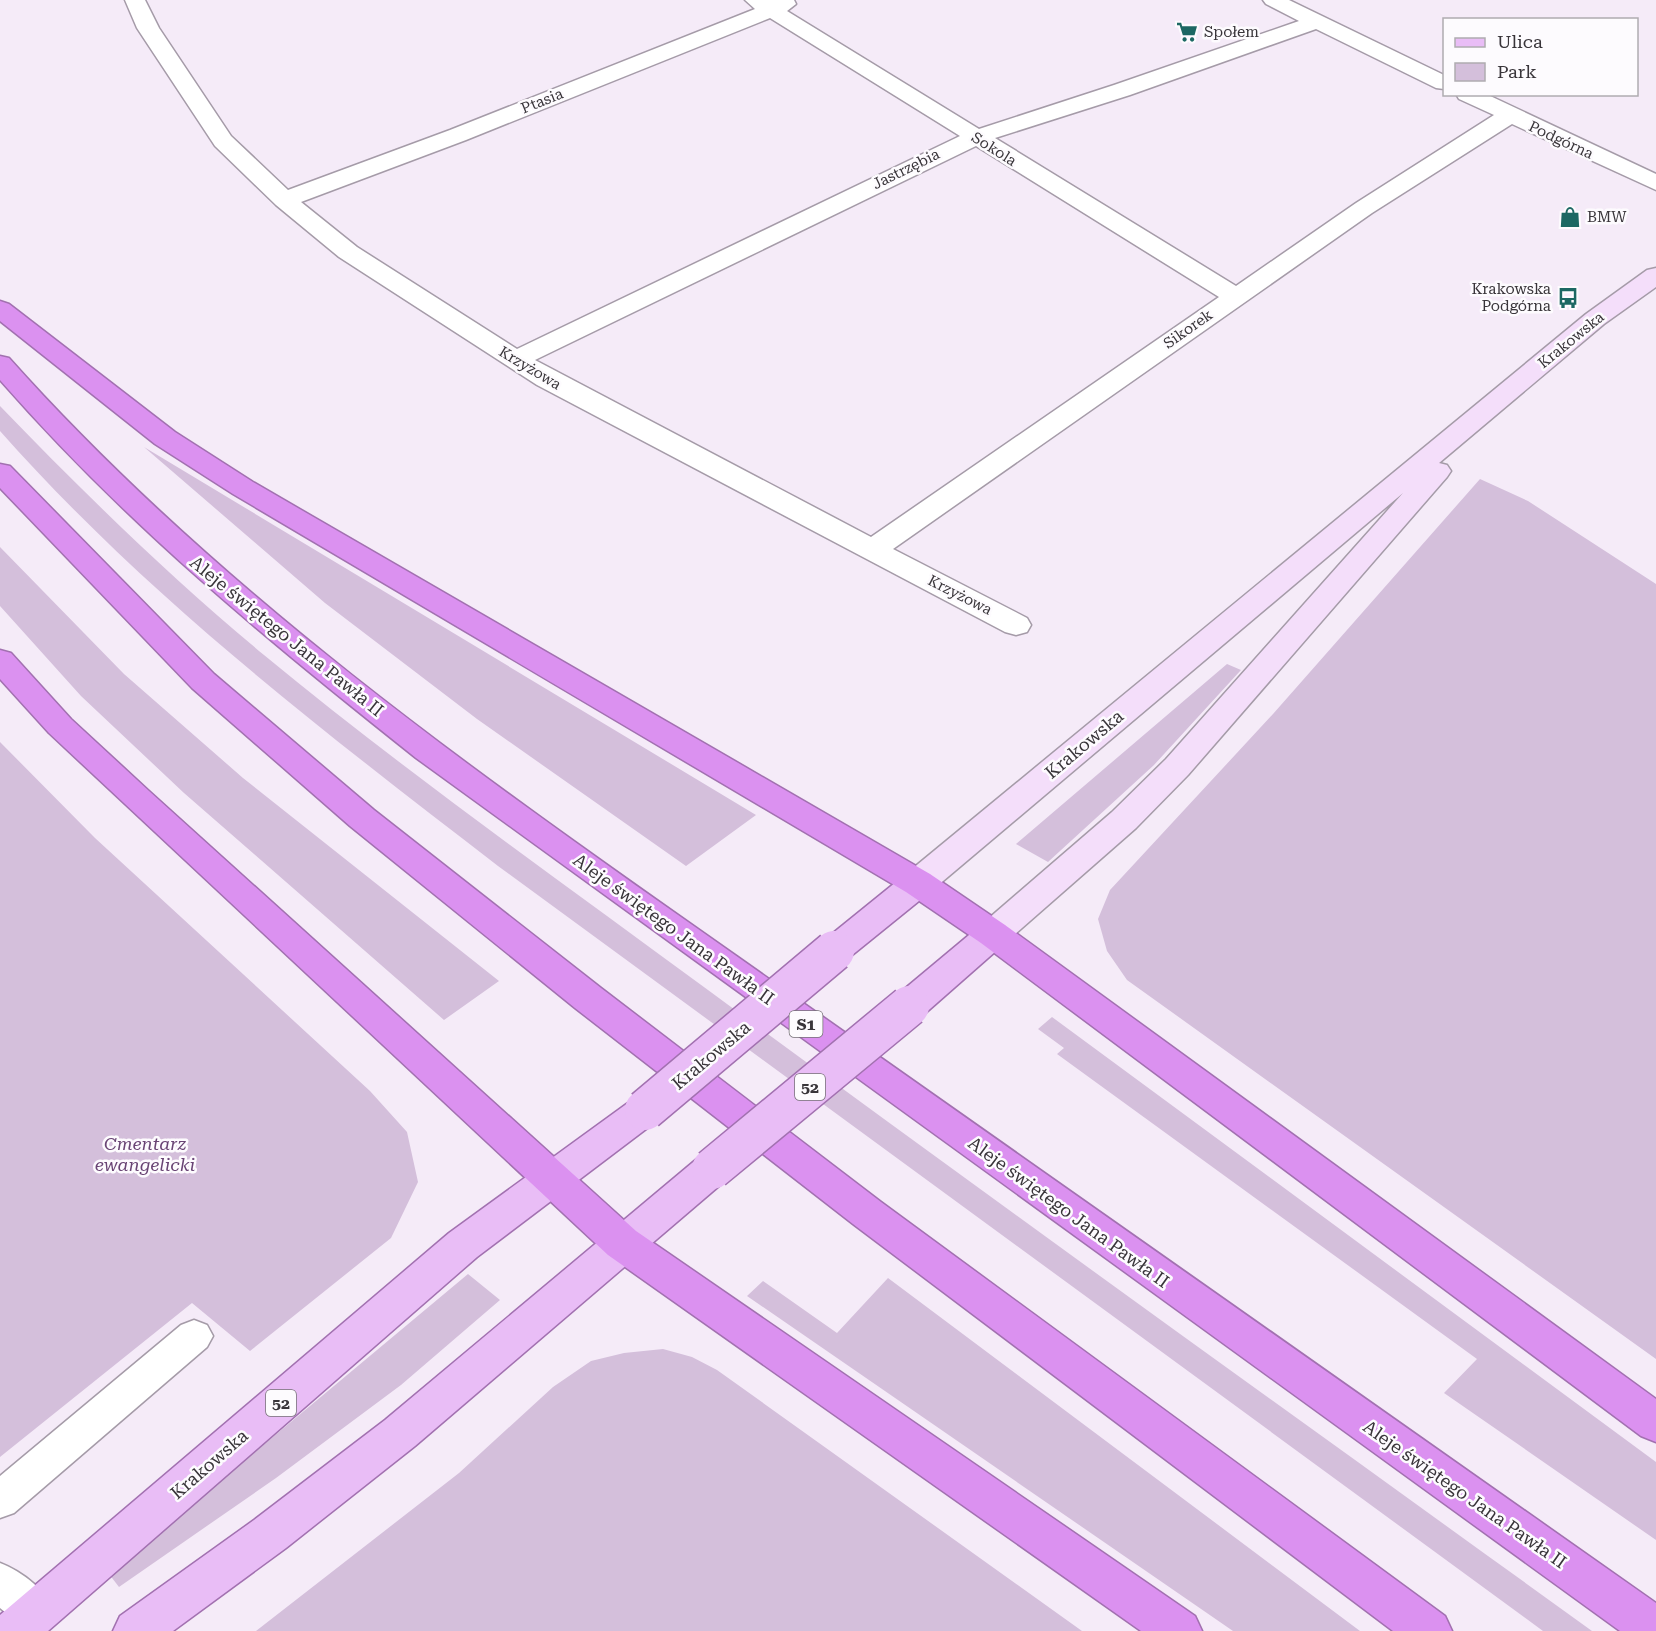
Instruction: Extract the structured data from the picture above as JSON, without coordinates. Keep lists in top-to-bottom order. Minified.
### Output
{"streets":{"highway":["Aleje świętego Jana Pawła II","S1"],"main road":["Krakowska","52"],"street":["Ptasia","Podgórna","Sokola","Jastrzębia","Sikorek","Krzyżowa"]},"crossings":[["Ptasia","Sokola"],["Ptasia","Krzyżowa"],["Podgórna","Sikorek"],["Sokola","Jastrzębia"],["Sokola","Sikorek"],["Jastrzębia","Krzyżowa"],["Sikorek","Krzyżowa"]],"parks":["Cmentarz ewangelicki"],"places":{"supermarket":["Społem"],"shop":["BMW"],"bus stop":["Krakowska Podgórna"]},"legend":["Ulica","Park"]}
